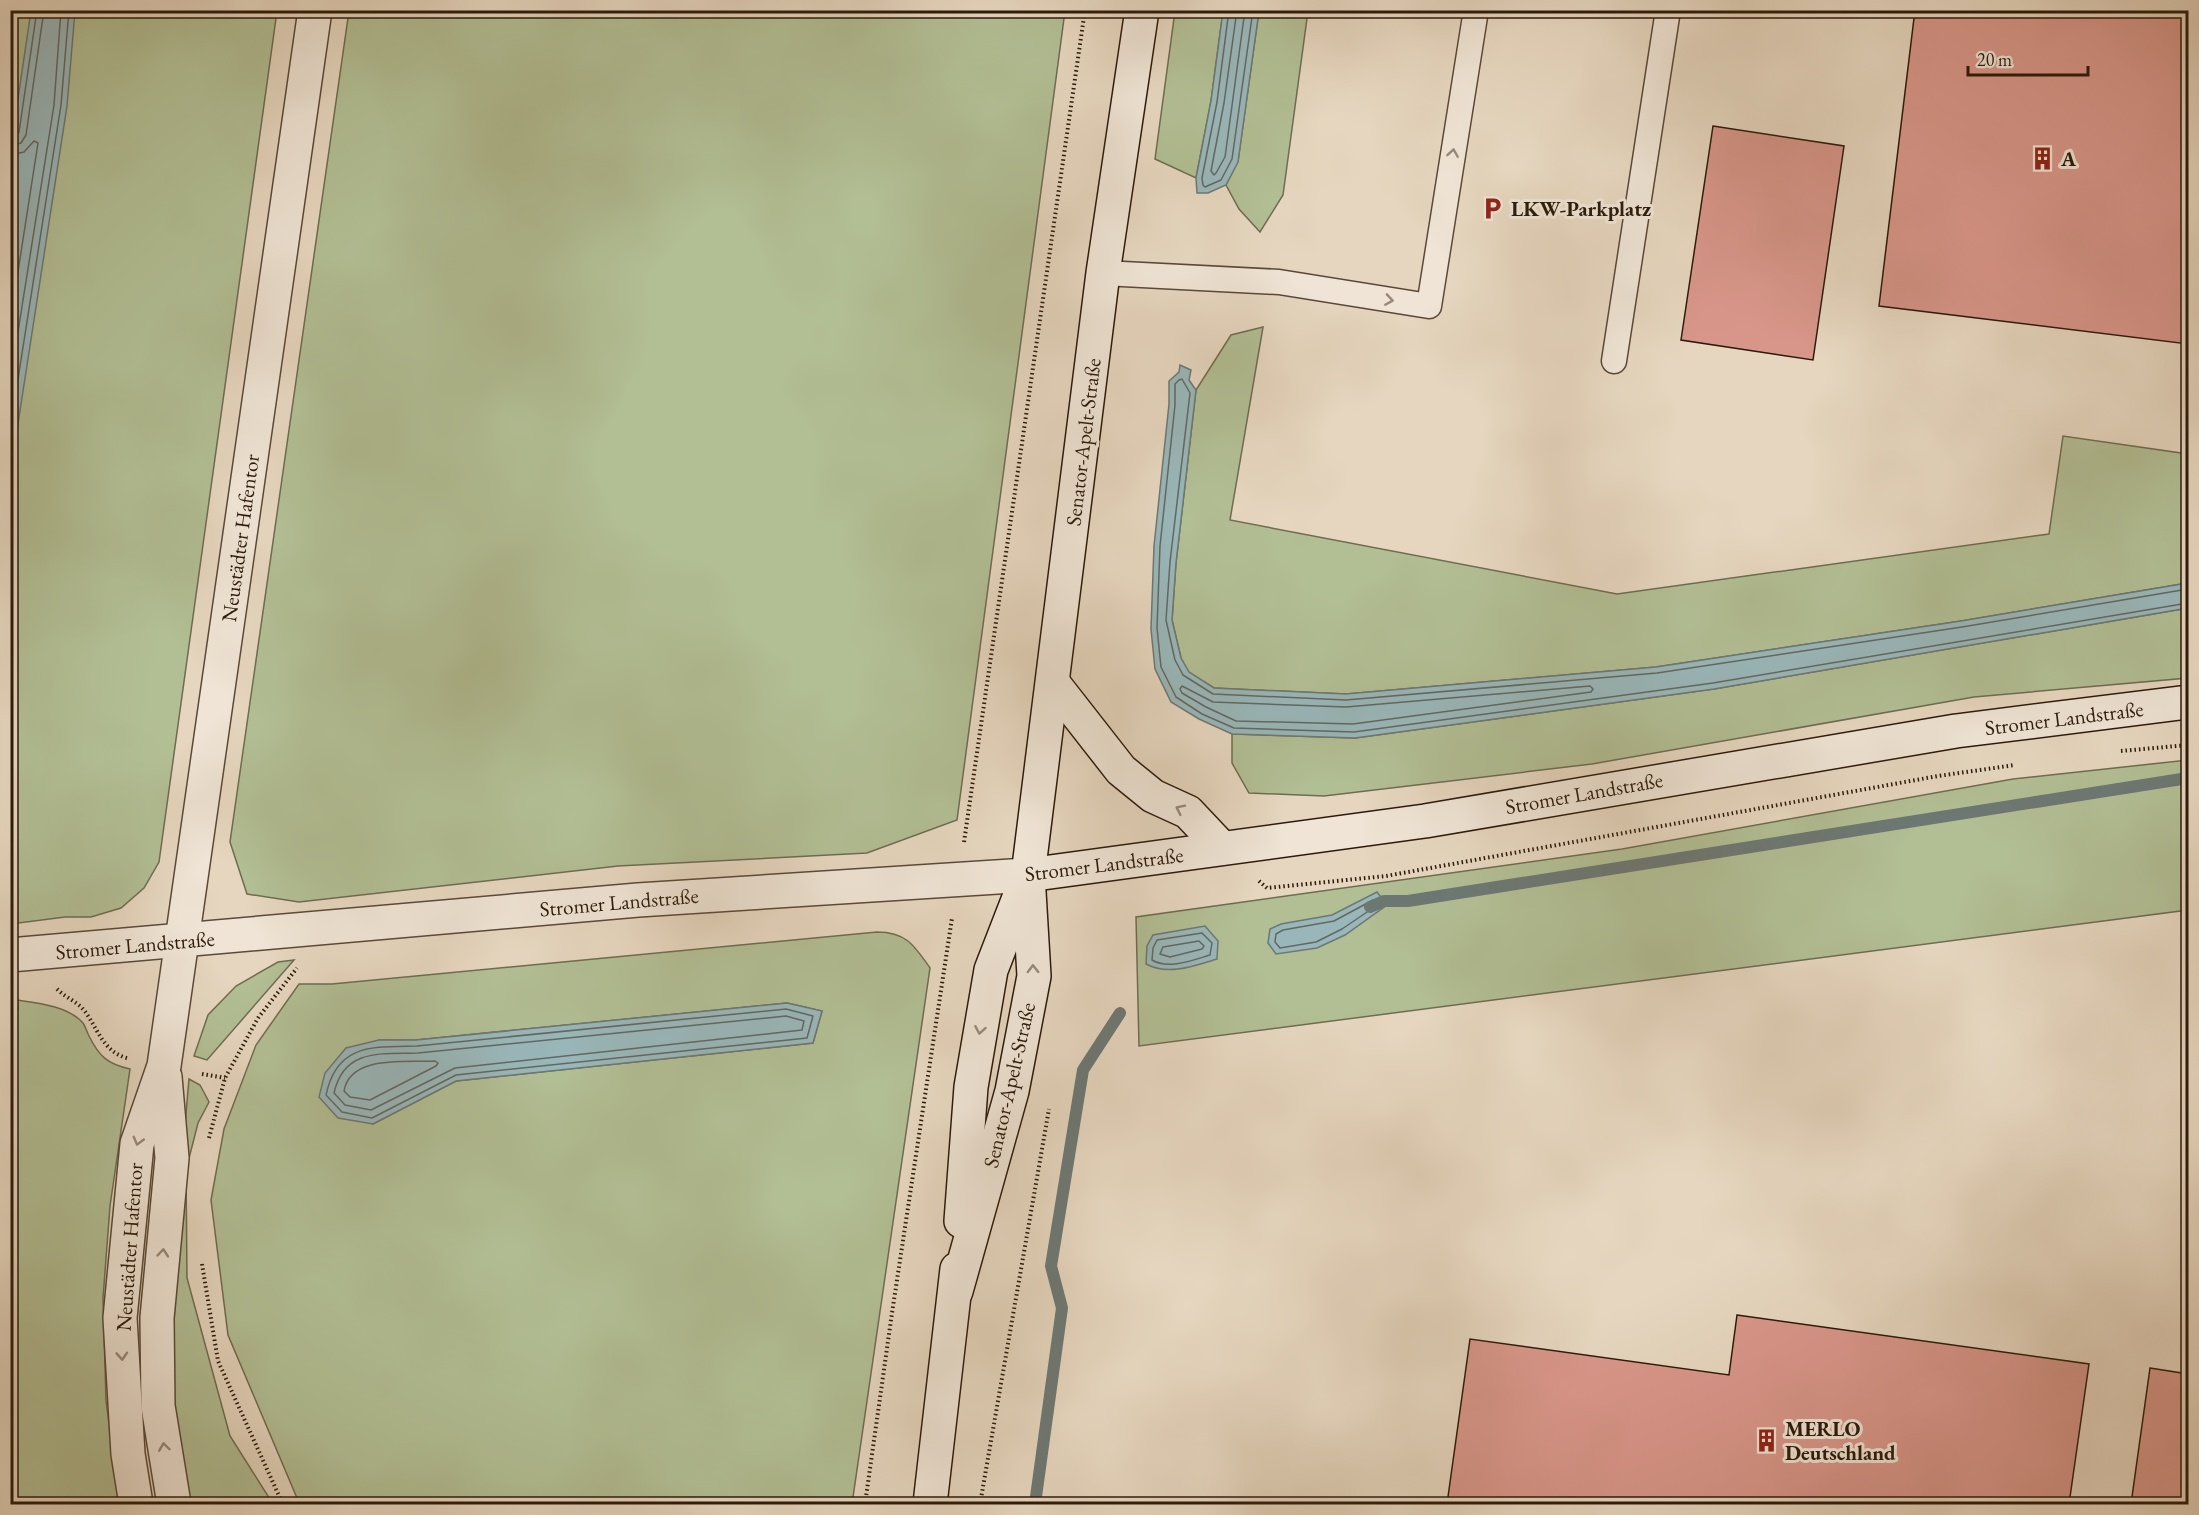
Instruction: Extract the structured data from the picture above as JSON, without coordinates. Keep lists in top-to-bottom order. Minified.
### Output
{"streets":{"street":["Senator-Apelt-Straße","Neustädter Hafentor","Stromer Landstraße"]},"crossings":[["Senator-Apelt-Straße","Stromer Landstraße"],["Neustädter Hafentor","Stromer Landstraße"]],"places":{"building":["A","MERLO Deutschland"],"parking":["LKW-Parkplatz"]},"scale_bar":"20 m"}
